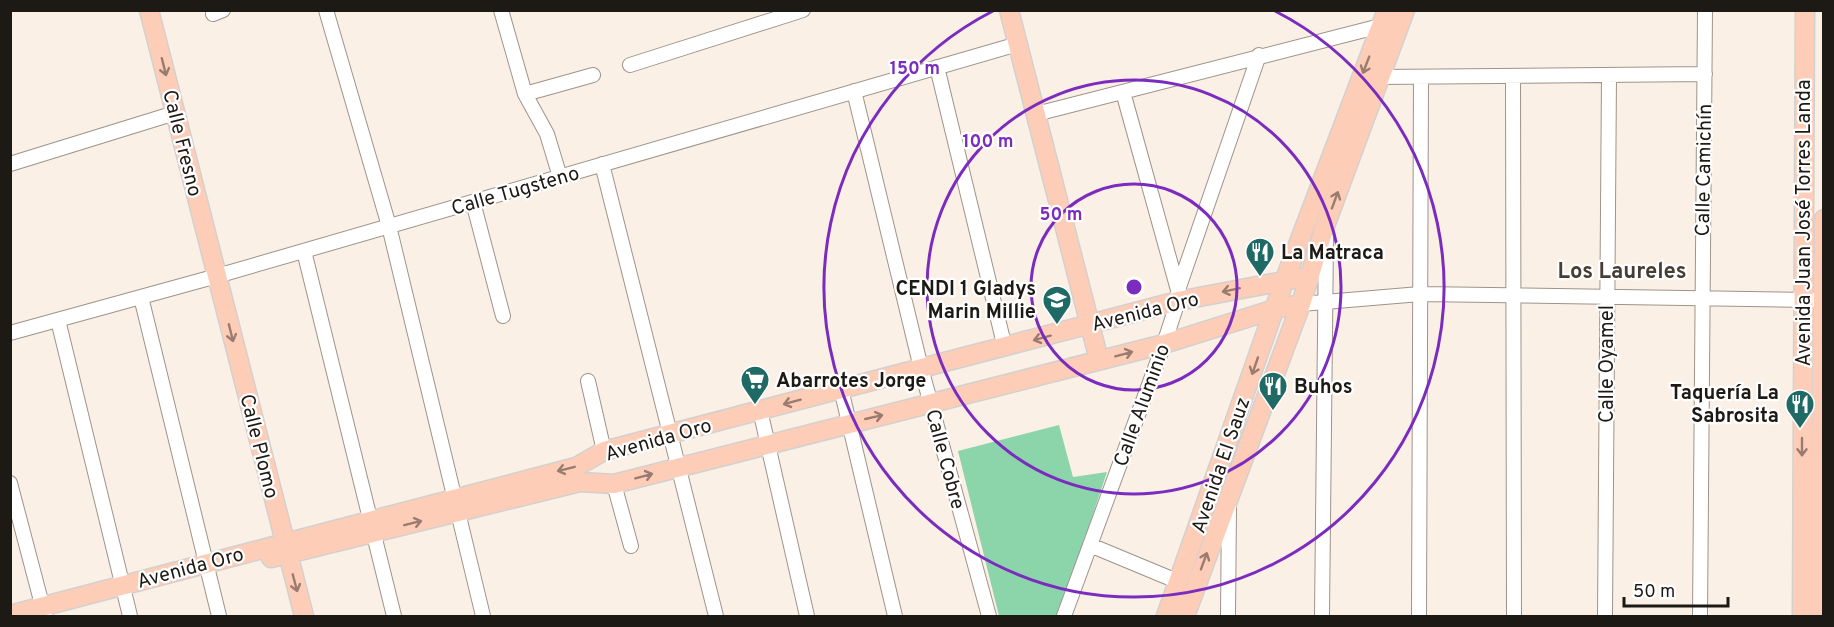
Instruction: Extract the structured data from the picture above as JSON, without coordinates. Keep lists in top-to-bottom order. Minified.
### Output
{"streets":{"main road":["Calle Fresno","Avenida Juan José Torres Landa","Avenida Oro","Calle Plomo","Avenida El Sauz"],"street":["Calle Camichín","Calle Tugsteno","Calle Oyamel","Calle Aluminio","Calle Cobre"]},"crossings":[["Calle Fresno","Calle Tugsteno"],["Calle Fresno","Calle Plomo"],["Calle Tugsteno","Calle Plomo"],["Calle Tugsteno","Calle Cobre"],["Avenida Oro","Calle Aluminio"],["Avenida Oro","Calle Plomo"],["Avenida Oro","Calle Cobre"],["Avenida Oro","Avenida El Sauz"]],"one_way":["Calle Fresno","Calle Plomo"],"districts":["Los Laureles"],"places":{"restaurant":["La Matraca","Buhos","Taquería La Sabrosita"],"school or university":["CENDI 1 Gladys Marin Millie"],"supermarket":["Abarrotes Jorge"]},"scale_bar":"50 m","rings":["150 m","100 m","50 m"]}
